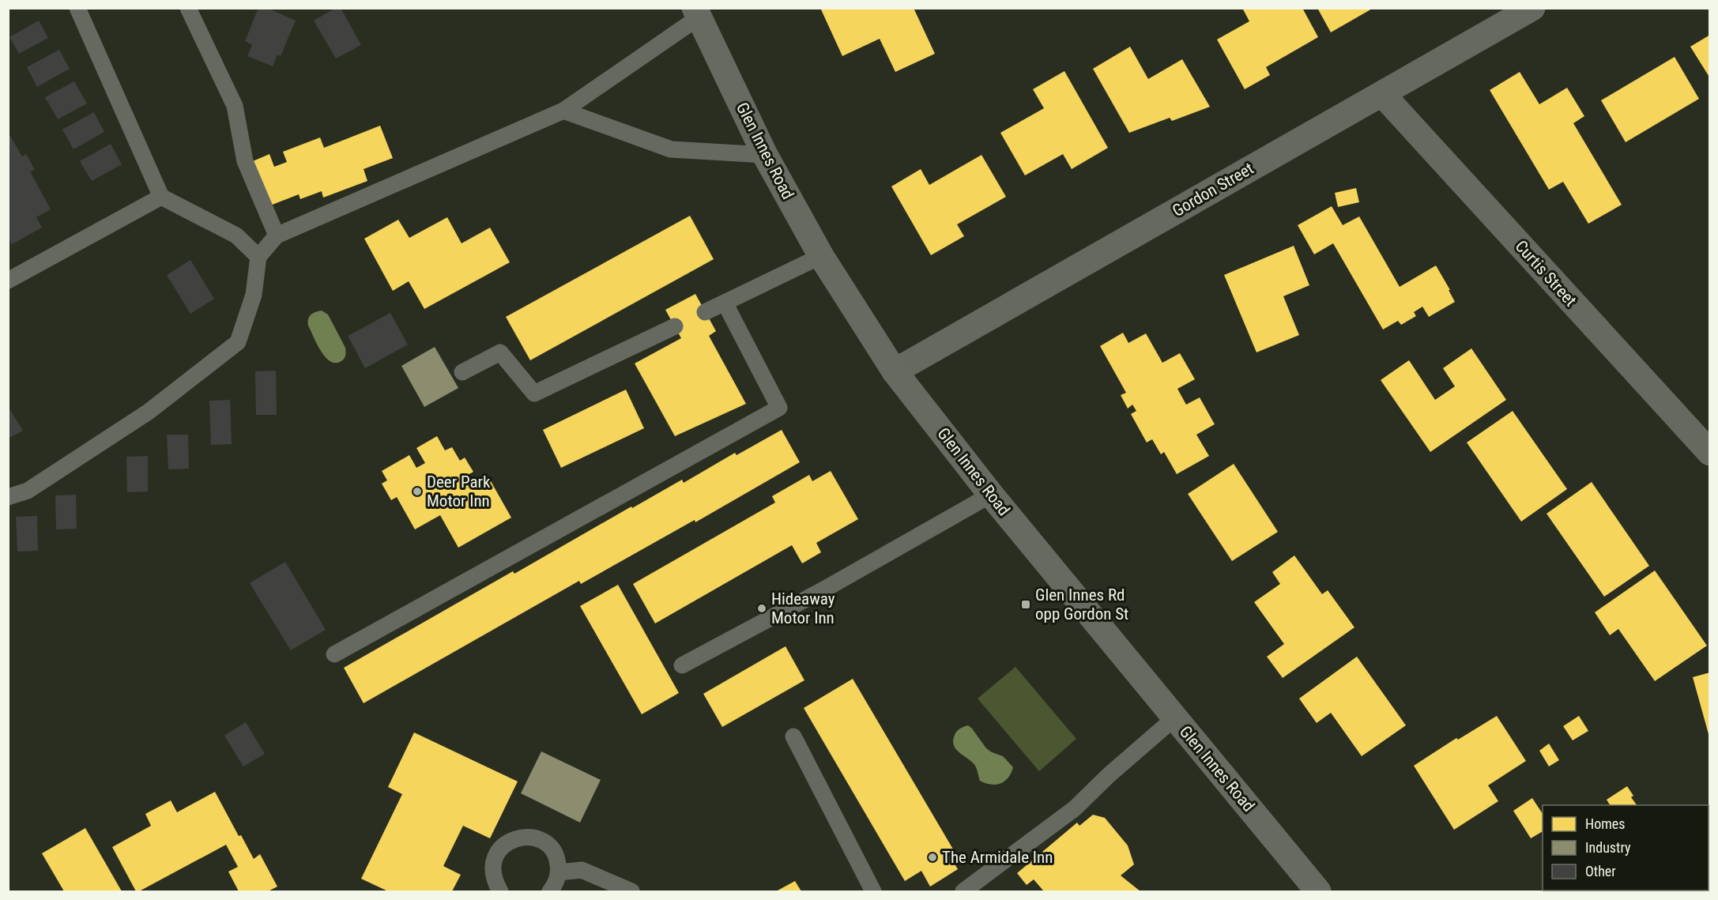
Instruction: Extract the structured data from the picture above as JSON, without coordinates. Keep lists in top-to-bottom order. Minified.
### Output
{"streets":{"main road":["Glen Innes Road"],"street":["Gordon Street","Curtis Street"]},"crossings":[["Glen Innes Road","Gordon Street"],["Gordon Street","Curtis Street"]],"places":{"other":["Deer Park Motor Inn","Hideaway Motor Inn","The Armidale Inn"],"transit":["Glen Innes Rd opp Gordon St"]},"legend":["Homes","Industry","Other"]}
